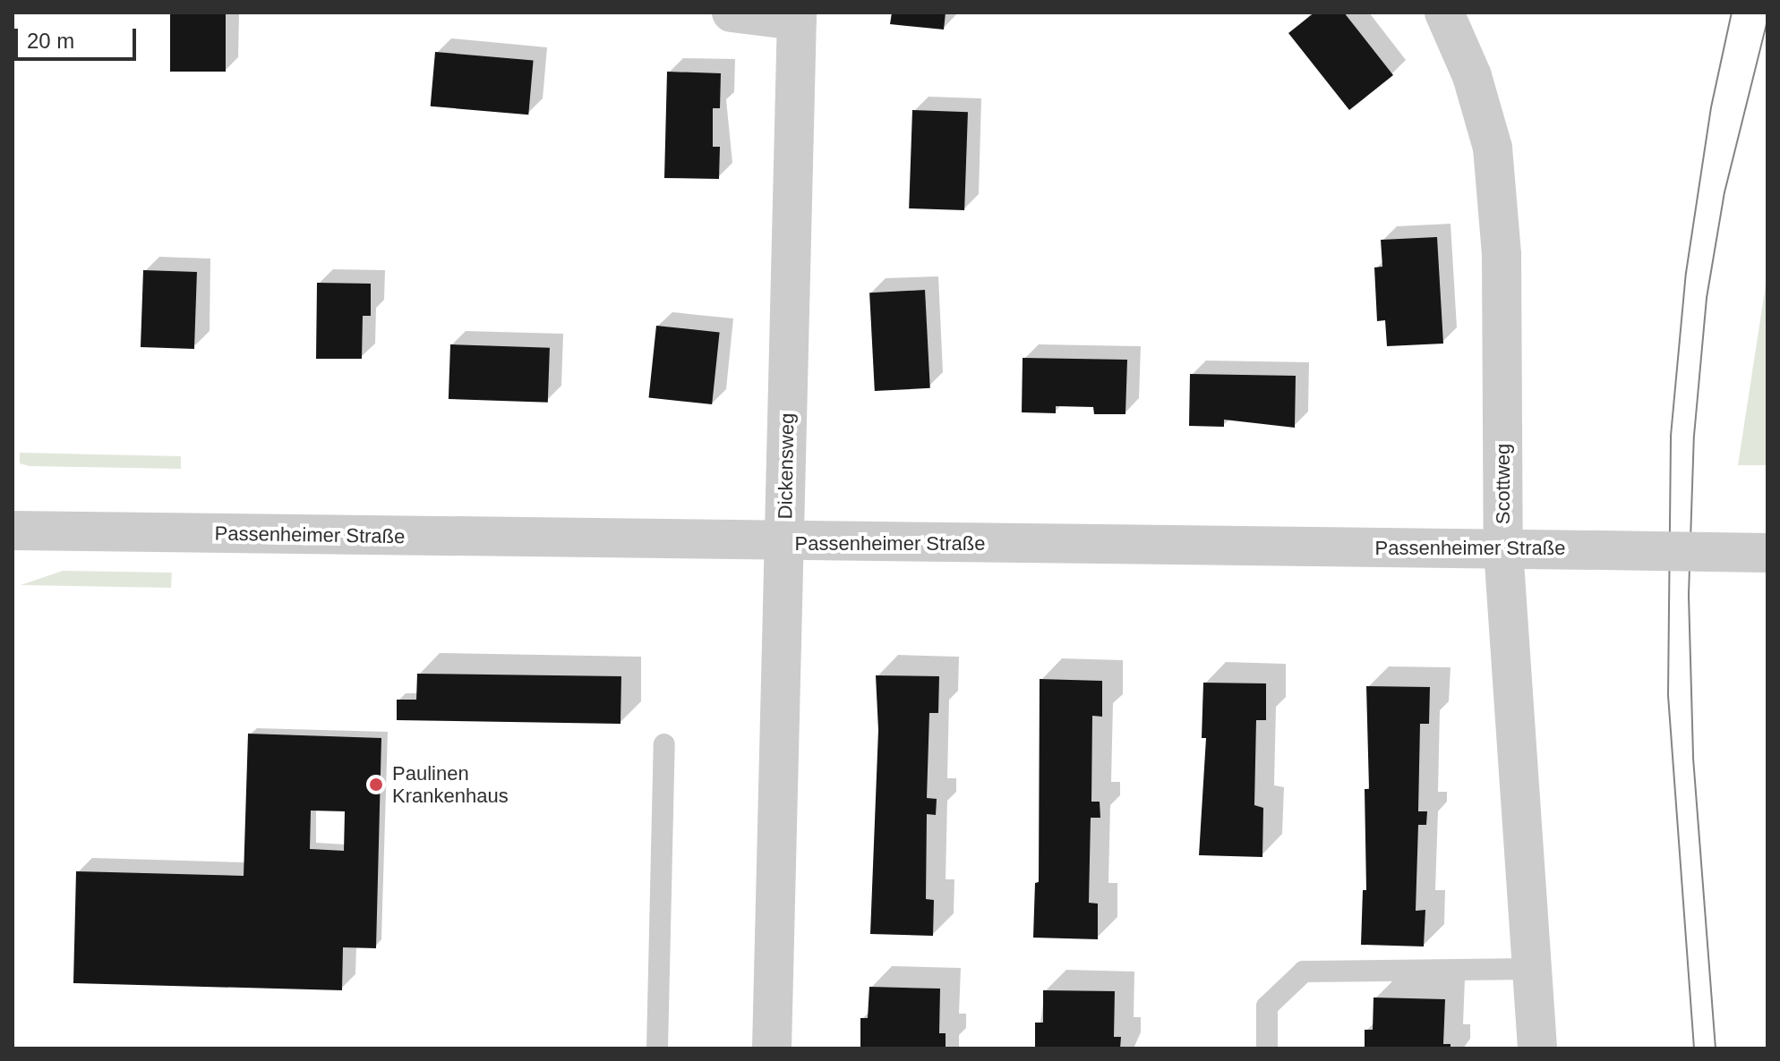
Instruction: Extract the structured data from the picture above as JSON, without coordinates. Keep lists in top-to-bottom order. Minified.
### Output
{"streets":{"street":["Dickensweg","Scottweg","Passenheimer Straße"]},"crossings":[["Dickensweg","Passenheimer Straße"],["Scottweg","Passenheimer Straße"]],"places":["Paulinen Krankenhaus"],"scale_bar":"20 m"}
